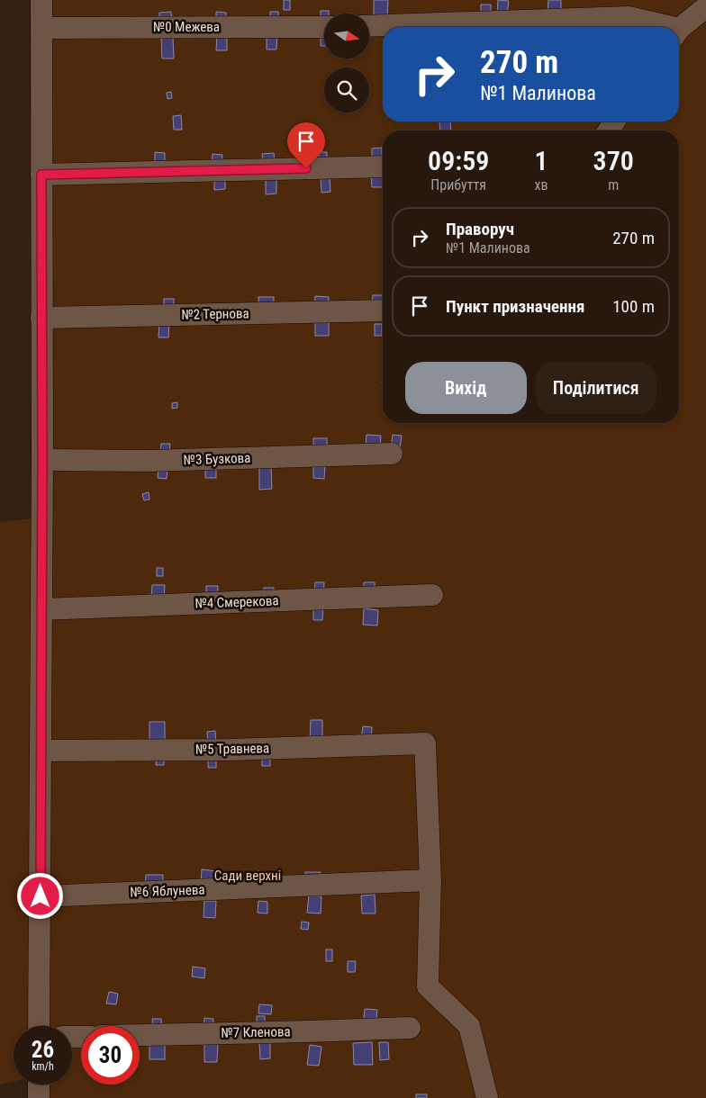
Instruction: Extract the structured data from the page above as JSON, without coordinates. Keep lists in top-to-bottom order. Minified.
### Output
{"streets":{"street":["№0 Межева","№2 Тернова","№3 Бузкова","№4 Смерекова","№5 Травнева","№6 Яблунева","№7 Кленова"]},"crossings":[["№5 Травнева","№6 Яблунева"]],"parks":["Сади верхні"],"north":"right","page":{"turn":["270 m","№1 Малинова"],"eta":["09:59","Прибуття","1","хв","370","m"],"list":[{"name":"Праворуч","note":"№1 Малинова","value":"270 m"},{"name":"Пункт призначення","value":"100 m"}],"buttons":["Вихід","Поділитися"],"speed":"26 km/h","limit":"30"}}
